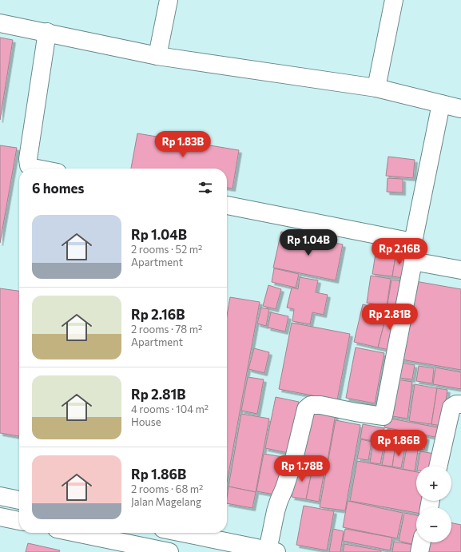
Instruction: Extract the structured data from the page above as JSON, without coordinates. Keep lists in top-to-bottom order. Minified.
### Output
{"page":{"price":["Rp 1.83B","Rp 1.04B","Rp 2.16B","Rp 2.81B","Rp 1.86B","Rp 1.78B"],"heading":"6 homes","list":[{"name":"Rp 1.04B","note":"2 rooms · 52 m² · Apartment"},{"name":"Rp 2.16B","note":"2 rooms · 78 m² · Apartment"},{"name":"Rp 2.81B","note":"4 rooms · 104 m² · House"},{"name":"Rp 1.86B","note":"2 rooms · 68 m² · Jalan Magelang"}],"map_buttons":["+","−"]}}
